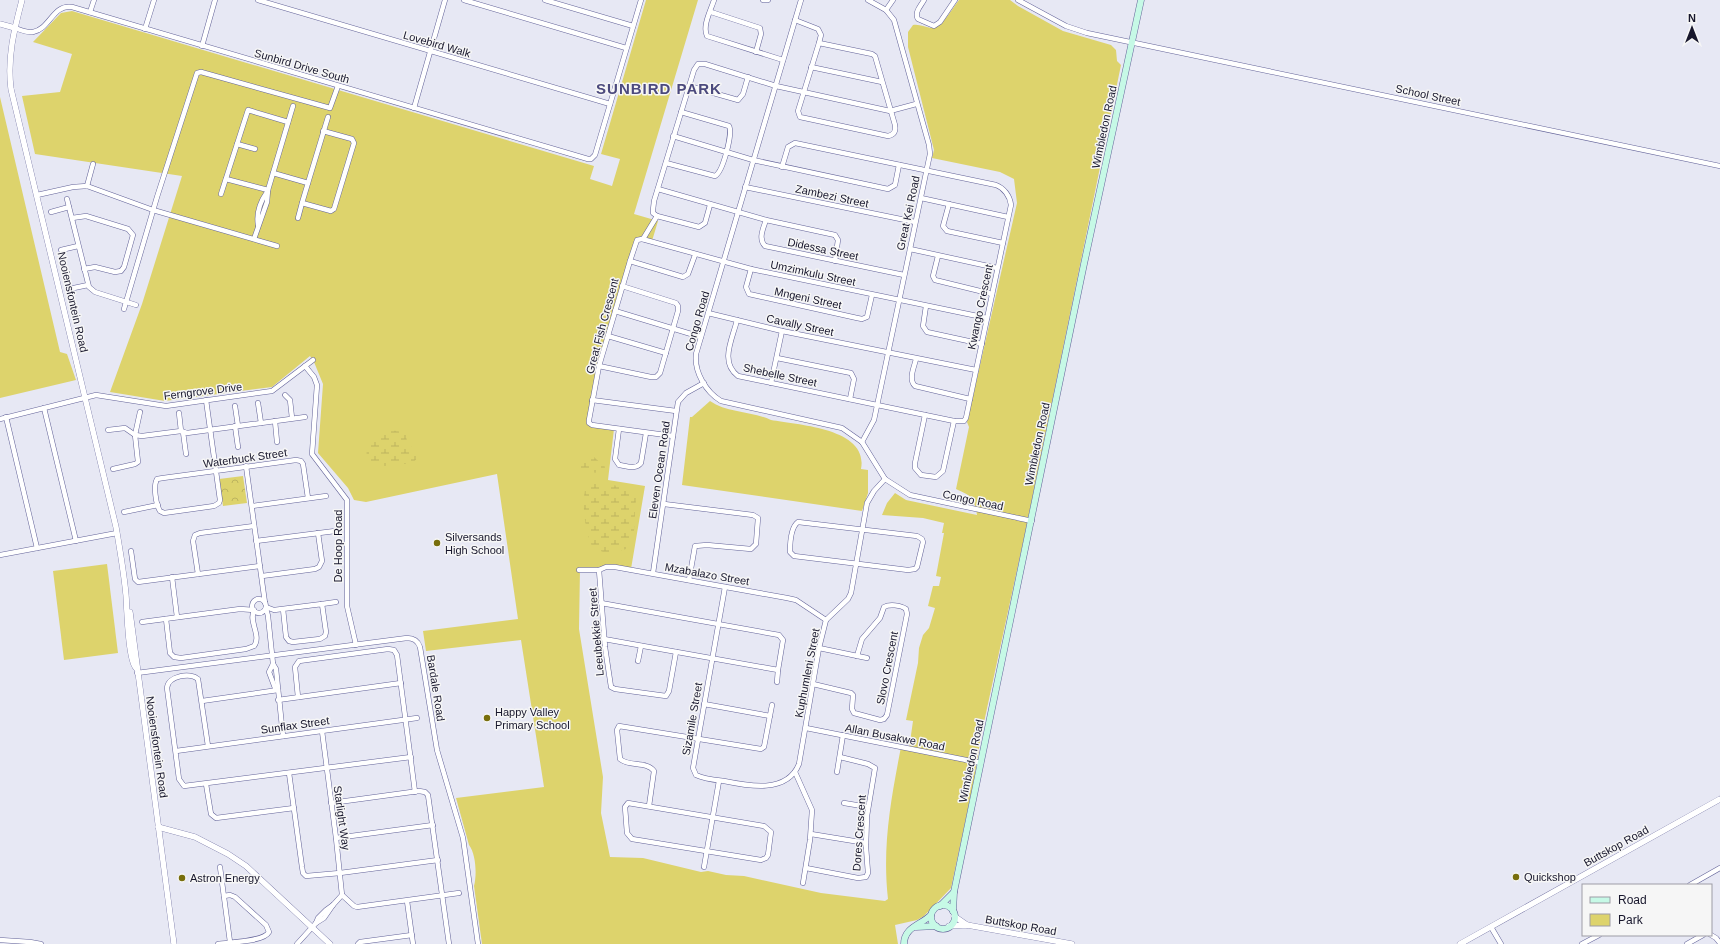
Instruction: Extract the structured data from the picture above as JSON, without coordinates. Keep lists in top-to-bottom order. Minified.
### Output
{"streets":{"main road":["Wimbledon Road"],"street":["Lovebird Walk","Sunbird Drive South","School Street","Zambezi Street","Great Kei Road","Didessa Street","Umzimkulu Street","Mngeni Street","Nooiensfontein Road","Kwango Crescent","Congo Road","Cavally Street","Great Fish Crescent","Shebelle Street","Ferngrove Drive","Waterbuck Street","Eleven Ocean Road","De Hoop Road","Mzabalazo Street","Leeubekkie Street","Slovo Crescent","Kuphumleni Street","Bardale Road","Sizamile Street","Sunflax Street","Allan Busakwe Road","Starlight Way","Dores Crescent","Buttskop Road"]},"crossings":[["Lovebird Walk","Sunbird Drive South"],["Sunbird Drive South","Nooiensfontein Road"],["School Street","Wimbledon Road"],["Wimbledon Road","Congo Road"],["Wimbledon Road","Allan Busakwe Road"],["Wimbledon Road","Buttskop Road"],["Zambezi Street","Great Kei Road"],["Zambezi Street","Congo Road"],["Great Kei Road","Didessa Street"],["Great Kei Road","Umzimkulu Street"],["Great Kei Road","Kwango Crescent"],["Great Kei Road","Congo Road"],["Great Kei Road","Cavally Street"],["Great Kei Road","Shebelle Street"],["Umzimkulu Street","Mngeni Street"],["Umzimkulu Street","Kwango Crescent"],["Umzimkulu Street","Congo Road"],["Nooiensfontein Road","Ferngrove Drive"],["Nooiensfontein Road","Bardale Road"],["Kwango Crescent","Cavally Street"],["Congo Road","Cavally Street"],["Congo Road","Eleven Ocean Road"],["Congo Road","Kuphumleni Street"],["Cavally Street","Shebelle Street"],["Great Fish Crescent","Eleven Ocean Road"],["Ferngrove Drive","De Hoop Road"],["Eleven Ocean Road","Mzabalazo Street"],["De Hoop Road","Bardale Road"],["Mzabalazo Street","Leeubekkie Street"],["Mzabalazo Street","Kuphumleni Street"],["Mzabalazo Street","Sizamile Street"],["Slovo Crescent","Kuphumleni Street"],["Kuphumleni Street","Sizamile Street"],["Kuphumleni Street","Allan Busakwe Road"],["Sunflax Street","Starlight Way"]],"districts":["SUNBIRD PARK"],"places":["Silversands High School","Happy Valley Primary School","Quickshop","Astron Energy"],"legend":["Road","Park"],"north":"top"}
